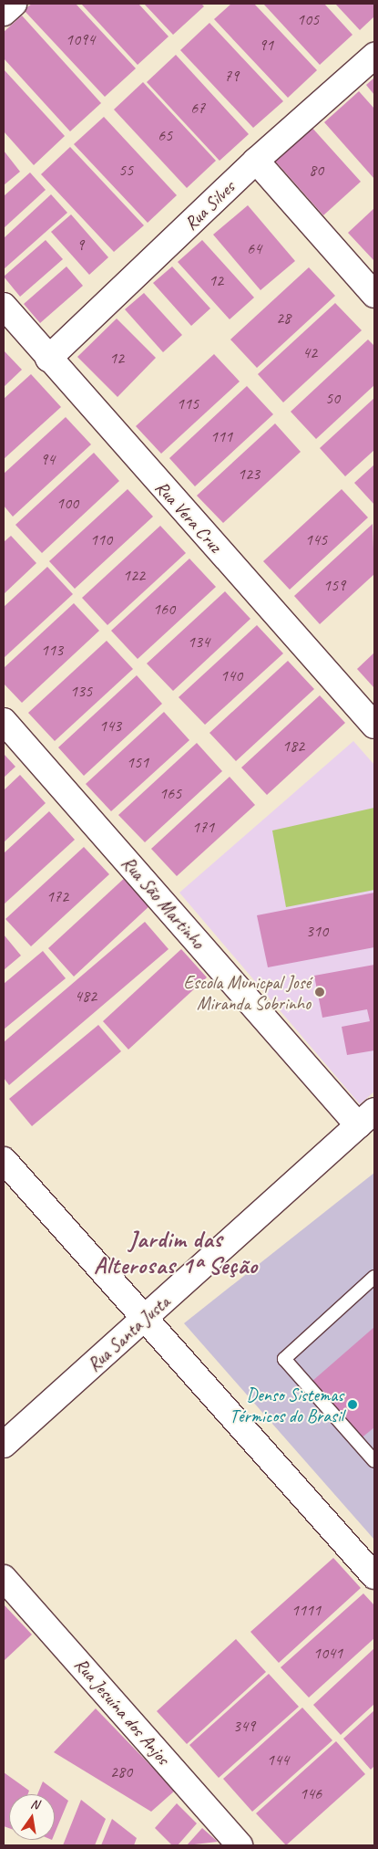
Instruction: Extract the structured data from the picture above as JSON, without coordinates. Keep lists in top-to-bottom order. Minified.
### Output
{"streets":{"street":["Rua Silves","Rua Vera Cruz","Rua São Martinho","Rua Santa Justa","Rua Jesuína dos Anjos"]},"crossings":[["Rua Silves","Rua Vera Cruz"],["Rua São Martinho","Rua Santa Justa"]],"districts":["Jardim das Alterosas 1ª Seção"],"places":["Escola Municpal José Miranda Sobrinho","Denso Sistemas Térmicos do Brasil"],"house_numbers":["105","1094","91","79","67","65","55","80","9","64","12","28","42","12","50","115","111","94","123","100","110","145","122","159","160","134","113","140","135","143","182","151","165","171","172","310","482","1111","1041","349","144","280","146"],"north":"top"}
